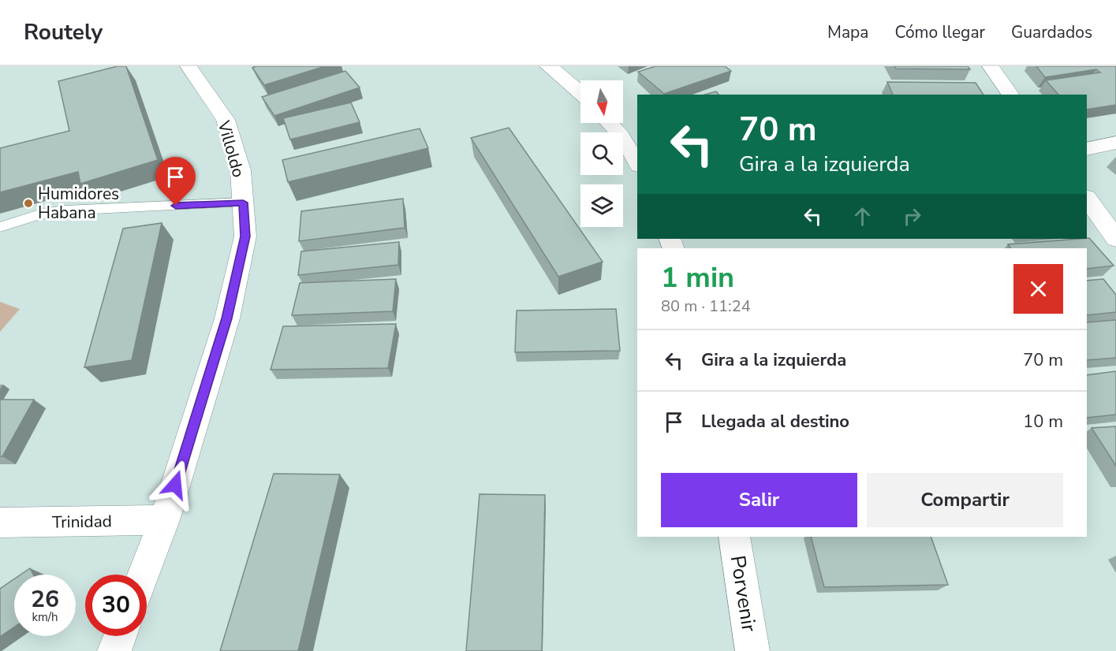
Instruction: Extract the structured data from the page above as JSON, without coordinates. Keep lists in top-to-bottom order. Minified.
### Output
{"streets":{"street":["Villoldo","Trinidad","Porvenir"]},"crossings":[["Villoldo","Trinidad"]],"places":["Humidores Habana"],"north":"bottom","page":{"header":"Routely","nav":["Mapa","Cómo llegar","Guardados"],"turn":["70 m","Gira a la izquierda"],"heading":["1 min","80 m · 11:24"],"list":[{"name":"Gira a la izquierda","value":"70 m"},{"name":"Llegada al destino","value":"10 m"}],"buttons":["Salir","Compartir"],"speed":"26 km/h","limit":"30"}}
